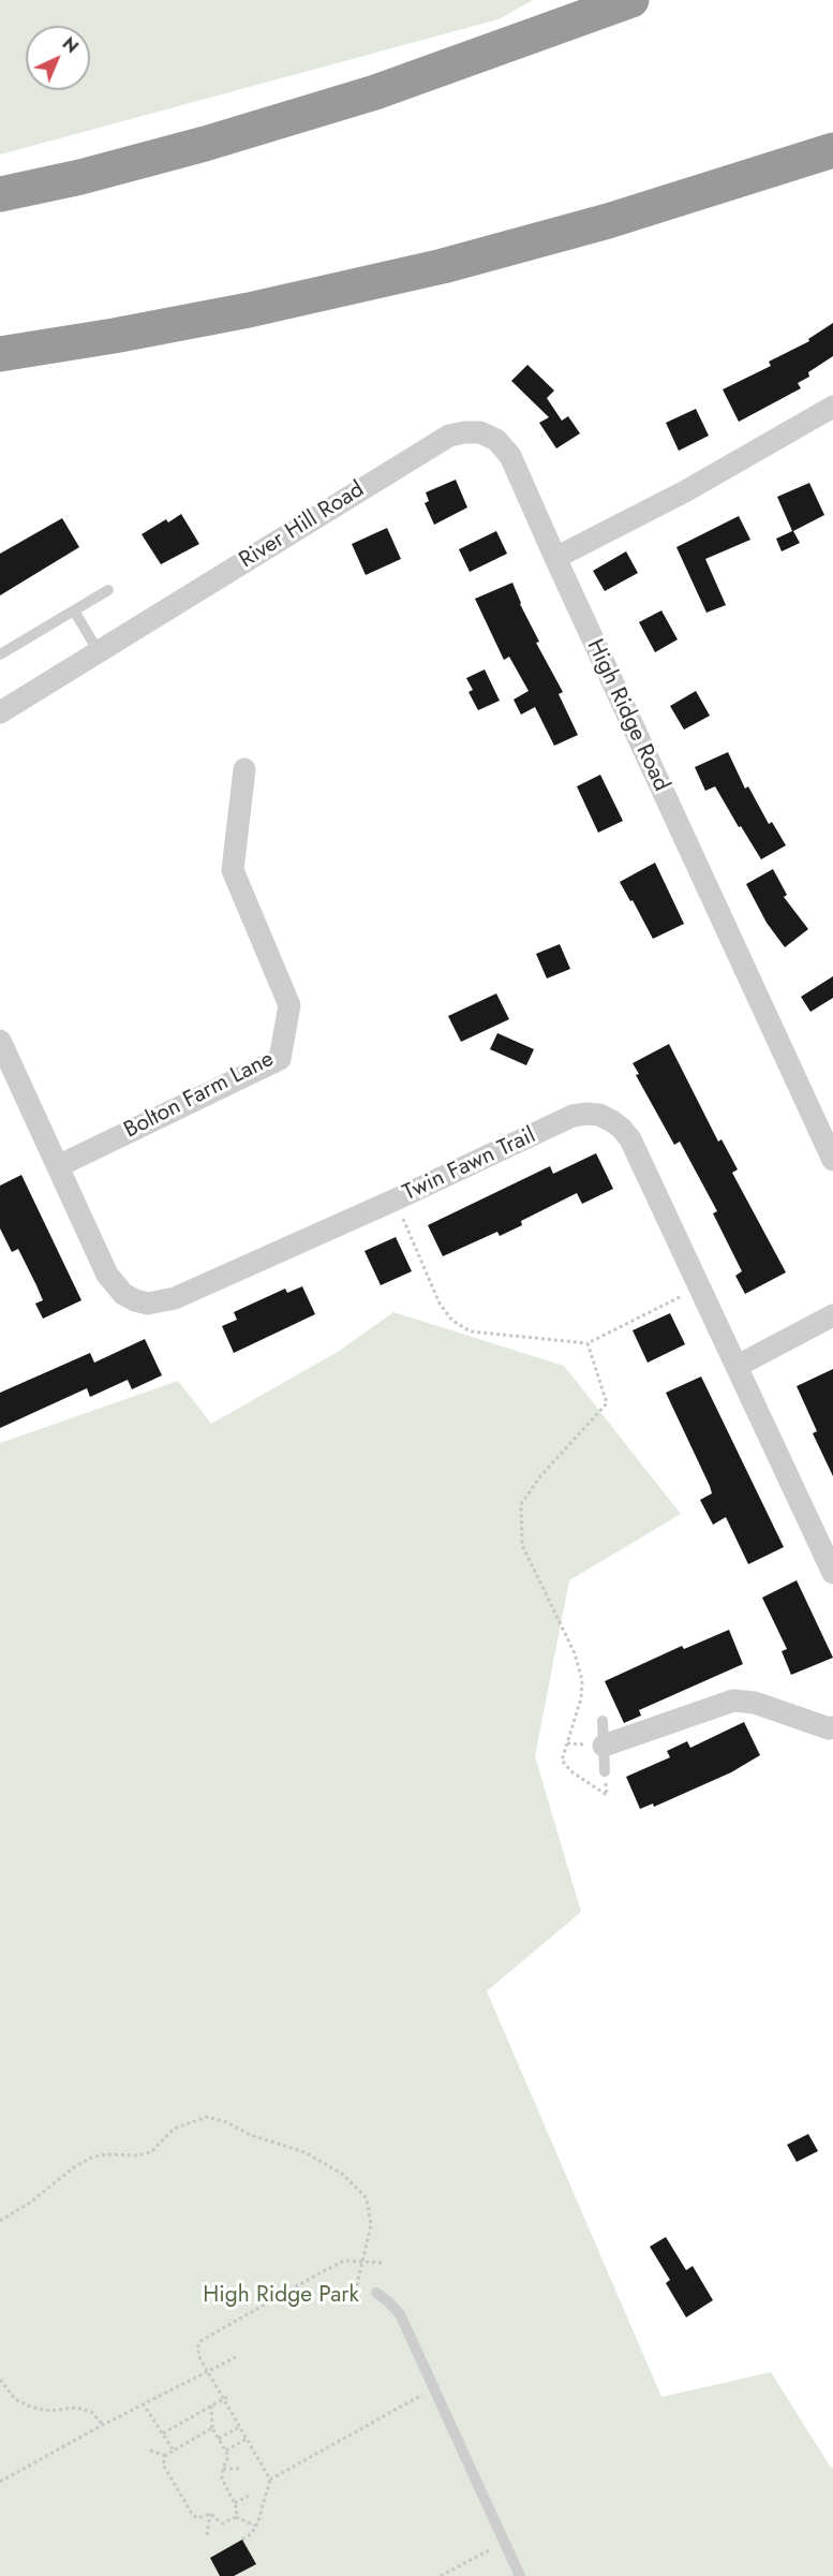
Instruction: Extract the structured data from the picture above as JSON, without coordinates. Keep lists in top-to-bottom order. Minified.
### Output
{"streets":{"street":["River Hill Road","High Ridge Road","Bolton Farm Lane","Twin Fawn Trail"]},"crossings":[["River Hill Road","High Ridge Road"],["Bolton Farm Lane","Twin Fawn Trail"]],"parks":["High Ridge Park"],"north":"top right"}
